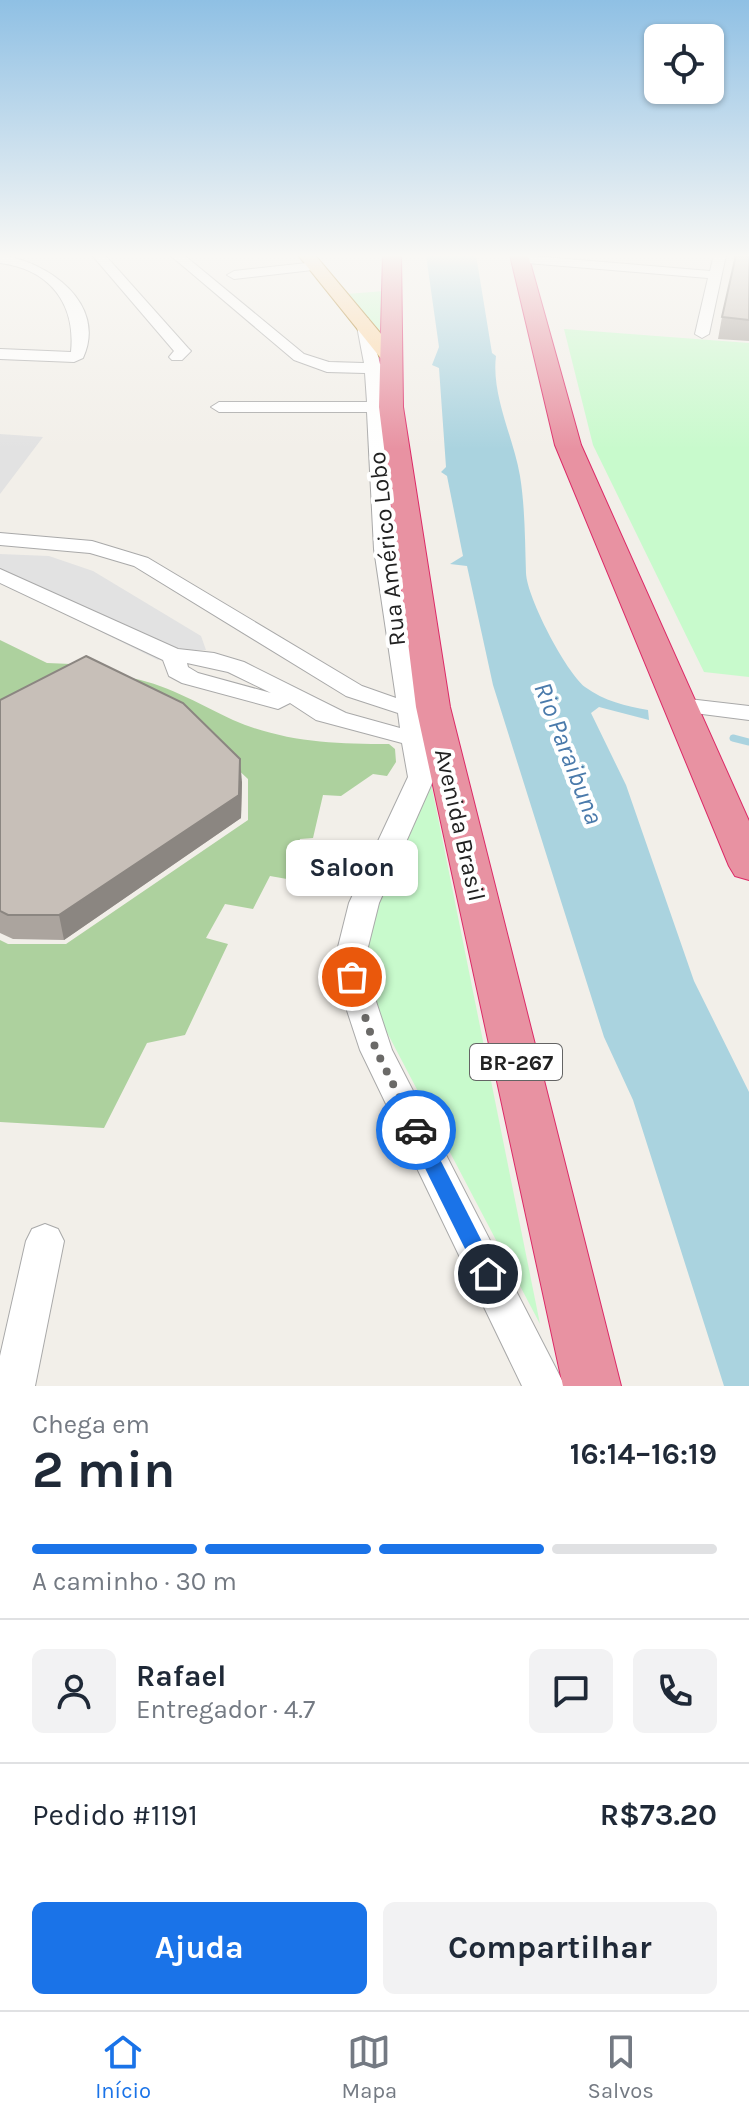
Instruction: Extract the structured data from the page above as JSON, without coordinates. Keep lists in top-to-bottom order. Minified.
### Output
{"streets":{"highway":["Avenida Brasil","BR-267"]},"water":["Rio Paraibuna"],"places":["Saloon"],"page":{"bubble":"Saloon","heading":["2 min","Chega em","16:14–16:19"],"panel":["Rafael","Entregador · 4.7","Pedido #1191","R$73.20"],"bar":"A caminho · 30 m","buttons":["Ajuda","Compartilhar"],"tabs":["Início","Mapa","Salvos"]}}
